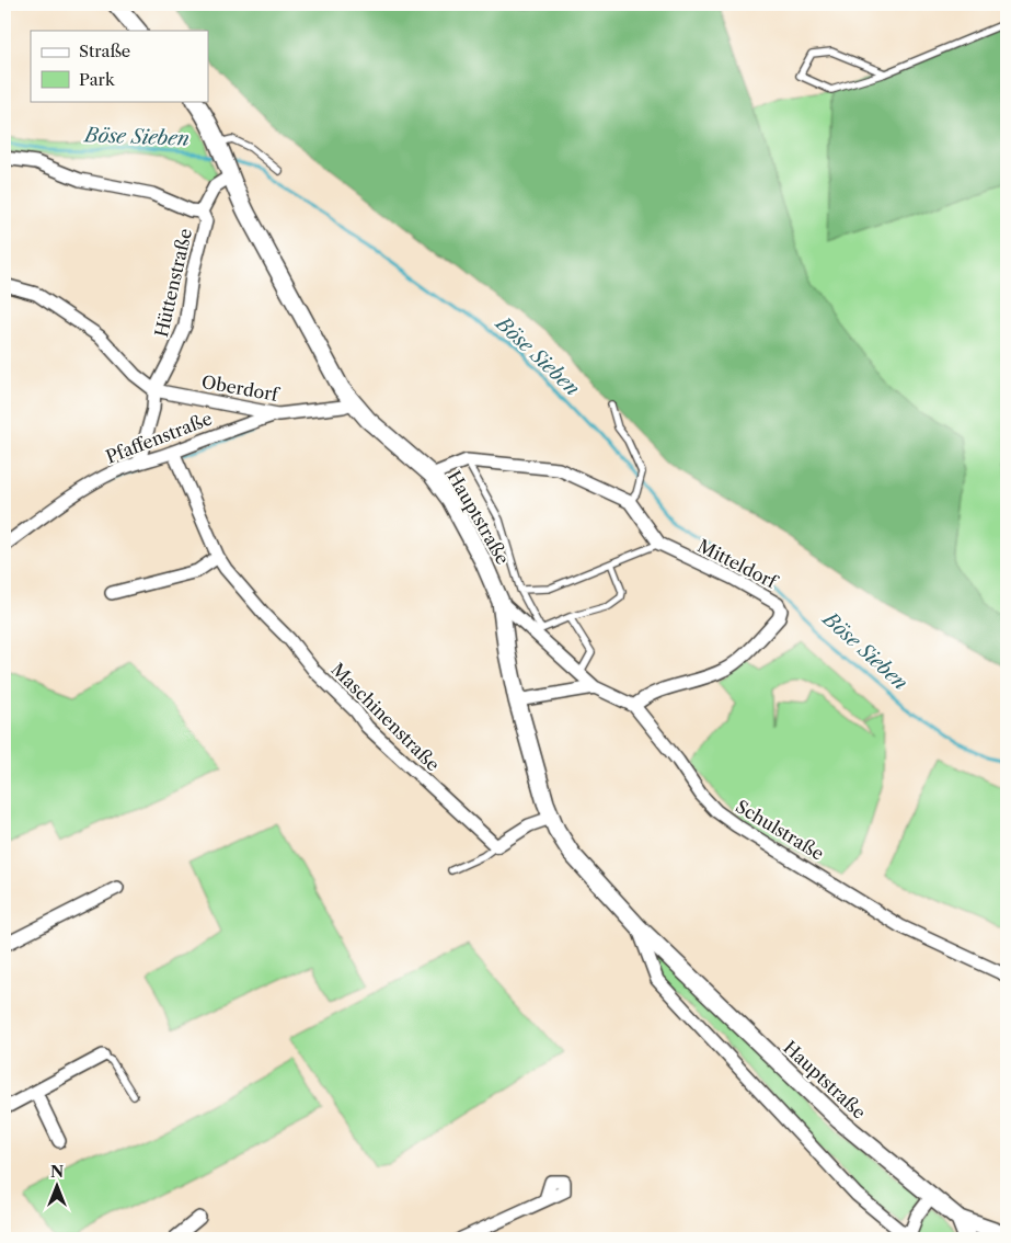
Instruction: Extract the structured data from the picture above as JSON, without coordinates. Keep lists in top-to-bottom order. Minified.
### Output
{"streets":{"main road":["Hauptstraße"],"street":["Hüttenstraße","Oberdorf","Pfaffenstraße","Mitteldorf","Maschinenstraße","Schulstraße"]},"crossings":[["Hüttenstraße","Oberdorf"],["Hüttenstraße","Hauptstraße"],["Oberdorf","Pfaffenstraße"],["Oberdorf","Hauptstraße"],["Pfaffenstraße","Maschinenstraße"],["Hauptstraße","Mitteldorf"],["Hauptstraße","Schulstraße"],["Mitteldorf","Schulstraße"]],"water":["Böse Sieben"],"legend":["Straße","Park"],"north":"top"}
